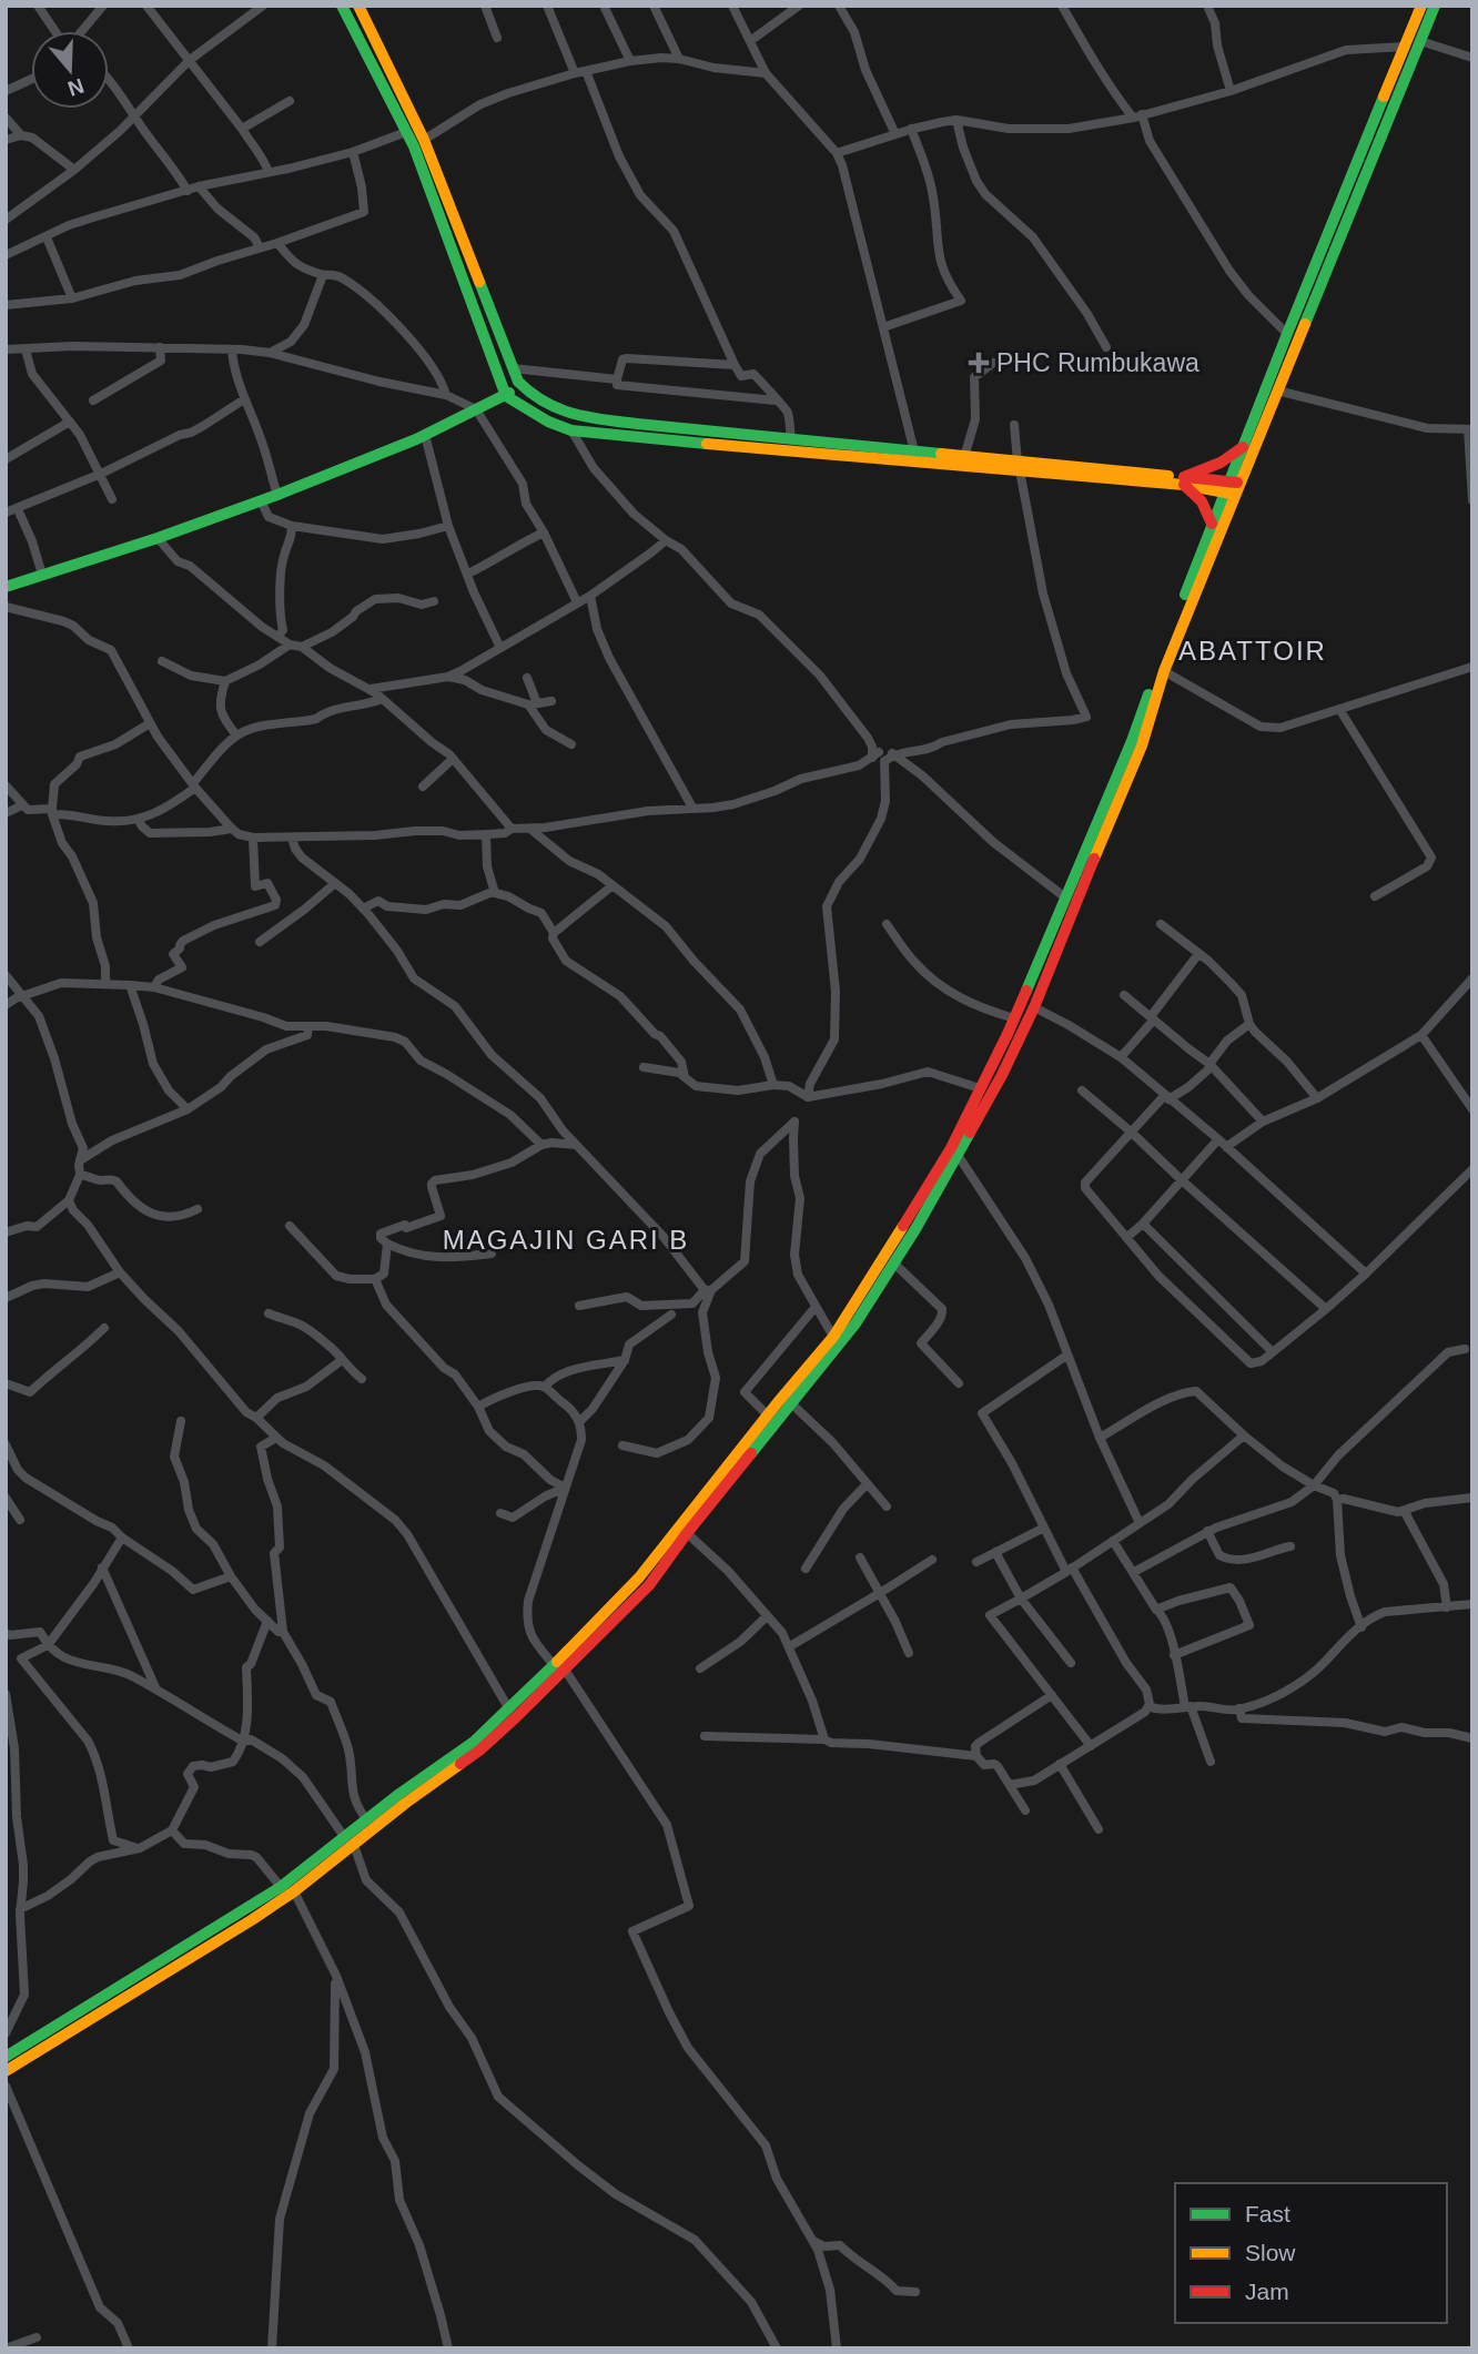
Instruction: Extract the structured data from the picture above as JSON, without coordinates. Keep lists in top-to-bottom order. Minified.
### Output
{"districts":["ABATTOIR","MAGAJIN GARI B"],"places":{"health":["PHC Rumbukawa"]},"legend":["Fast","Slow","Jam"],"north":"bottom"}
